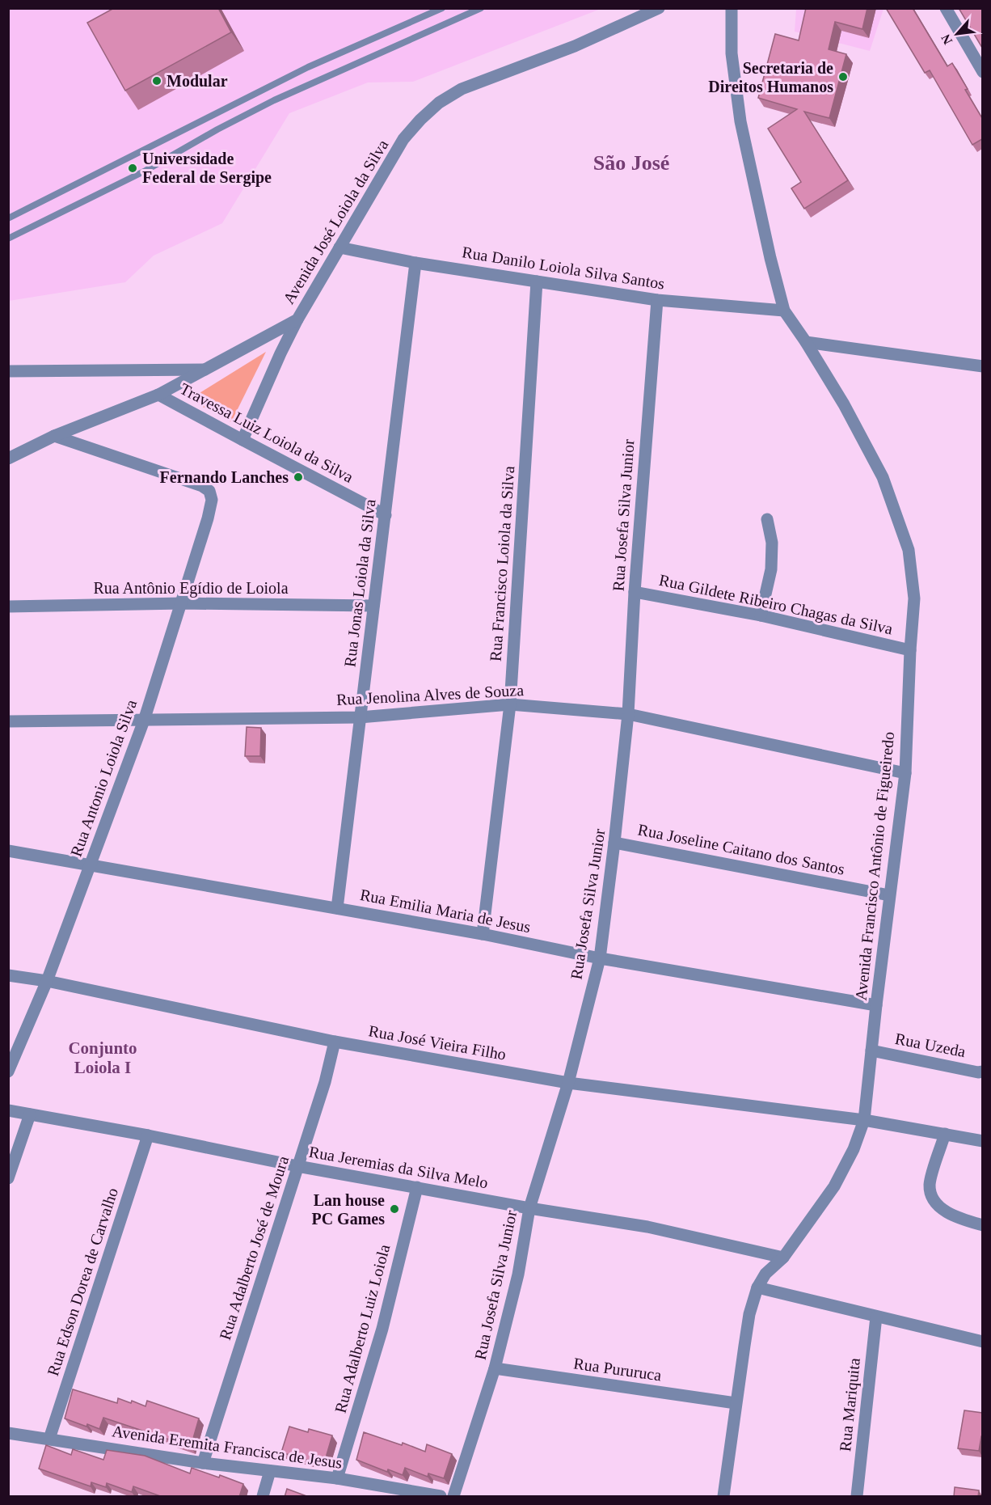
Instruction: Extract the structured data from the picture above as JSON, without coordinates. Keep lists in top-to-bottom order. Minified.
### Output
{"streets":{"street":["Avenida José Loiola da Silva","Rua Danilo Loiola Silva Santos","Travessa Luiz Loiola da Silva","Rua Josefa Silva Junior","Rua Francisco Loiola da Silva","Rua Jonas Loiola da Silva","Rua Antônio Egídio de Loiola","Rua Gildete Ribeiro Chagas da Silva","Rua Jenolina Alves de Souza","Rua Antonio Loiola Silva","Rua Joseline Caitano dos Santos","Avenida Francisco Antônio de Figueiredo","Rua Emilia Maria de Jesus","Rua José Vieira Filho","Rua Uzeda","Rua Jeremias da Silva Melo","Rua Adalberto José de Moura","Rua Edson Dorea de Carvalho","Rua Adalberto Luiz Loiola","Rua Pururuca","Rua Mariquita","Avenida Eremita Francisca de Jesus"]},"crossings":[["Avenida José Loiola da Silva","Rua Danilo Loiola Silva Santos"],["Avenida José Loiola da Silva","Travessa Luiz Loiola da Silva"],["Avenida José Loiola da Silva","Rua Antonio Loiola Silva"],["Rua Danilo Loiola Silva Santos","Rua Josefa Silva Junior"],["Rua Danilo Loiola Silva Santos","Rua Francisco Loiola da Silva"],["Rua Danilo Loiola Silva Santos","Rua Jonas Loiola da Silva"],["Rua Danilo Loiola Silva Santos","Avenida Francisco Antônio de Figueiredo"],["Travessa Luiz Loiola da Silva","Rua Jonas Loiola da Silva"],["Rua Josefa Silva Junior","Rua Gildete Ribeiro Chagas da Silva"],["Rua Josefa Silva Junior","Rua Jenolina Alves de Souza"],["Rua Josefa Silva Junior","Rua Joseline Caitano dos Santos"],["Rua Josefa Silva Junior","Rua Emilia Maria de Jesus"],["Rua Josefa Silva Junior","Rua José Vieira Filho"],["Rua Josefa Silva Junior","Rua Jeremias da Silva Melo"],["Rua Josefa Silva Junior","Rua Pururuca"],["Rua Francisco Loiola da Silva","Rua Jenolina Alves de Souza"],["Rua Francisco Loiola da Silva","Rua Emilia Maria de Jesus"],["Rua Jonas Loiola da Silva","Rua Antônio Egídio de Loiola"],["Rua Jonas Loiola da Silva","Rua Jenolina Alves de Souza"],["Rua Jonas Loiola da Silva","Rua Emilia Maria de Jesus"],["Rua Antônio Egídio de Loiola","Rua Antonio Loiola Silva"],["Rua Gildete Ribeiro Chagas da Silva","Avenida Francisco Antônio de Figueiredo"],["Rua Jenolina Alves de Souza","Rua Antonio Loiola Silva"],["Rua Jenolina Alves de Souza","Avenida Francisco Antônio de Figueiredo"],["Rua Antonio Loiola Silva","Rua Emilia Maria de Jesus"],["Rua Antonio Loiola Silva","Rua José Vieira Filho"],["Rua Joseline Caitano dos Santos","Avenida Francisco Antônio de Figueiredo"],["Avenida Francisco Antônio de Figueiredo","Rua Emilia Maria de Jesus"],["Avenida Francisco Antônio de Figueiredo","Rua José Vieira Filho"],["Avenida Francisco Antônio de Figueiredo","Rua Uzeda"],["Avenida Francisco Antônio de Figueiredo","Rua Jeremias da Silva Melo"],["Avenida Francisco Antônio de Figueiredo","Rua Pururuca"],["Rua José Vieira Filho","Rua Adalberto José de Moura"],["Rua Jeremias da Silva Melo","Rua Adalberto José de Moura"],["Rua Jeremias da Silva Melo","Rua Edson Dorea de Carvalho"],["Rua Jeremias da Silva Melo","Rua Adalberto Luiz Loiola"],["Rua Adalberto José de Moura","Avenida Eremita Francisca de Jesus"],["Rua Edson Dorea de Carvalho","Avenida Eremita Francisca de Jesus"],["Rua Adalberto Luiz Loiola","Avenida Eremita Francisca de Jesus"]],"districts":["São José","Conjunto Loiola I"],"places":["Secretaria de Direitos Humanos","Modular","Universidade Federal de Sergipe","Fernando Lanches","Lan house PC Games"],"north":"bottom left"}
